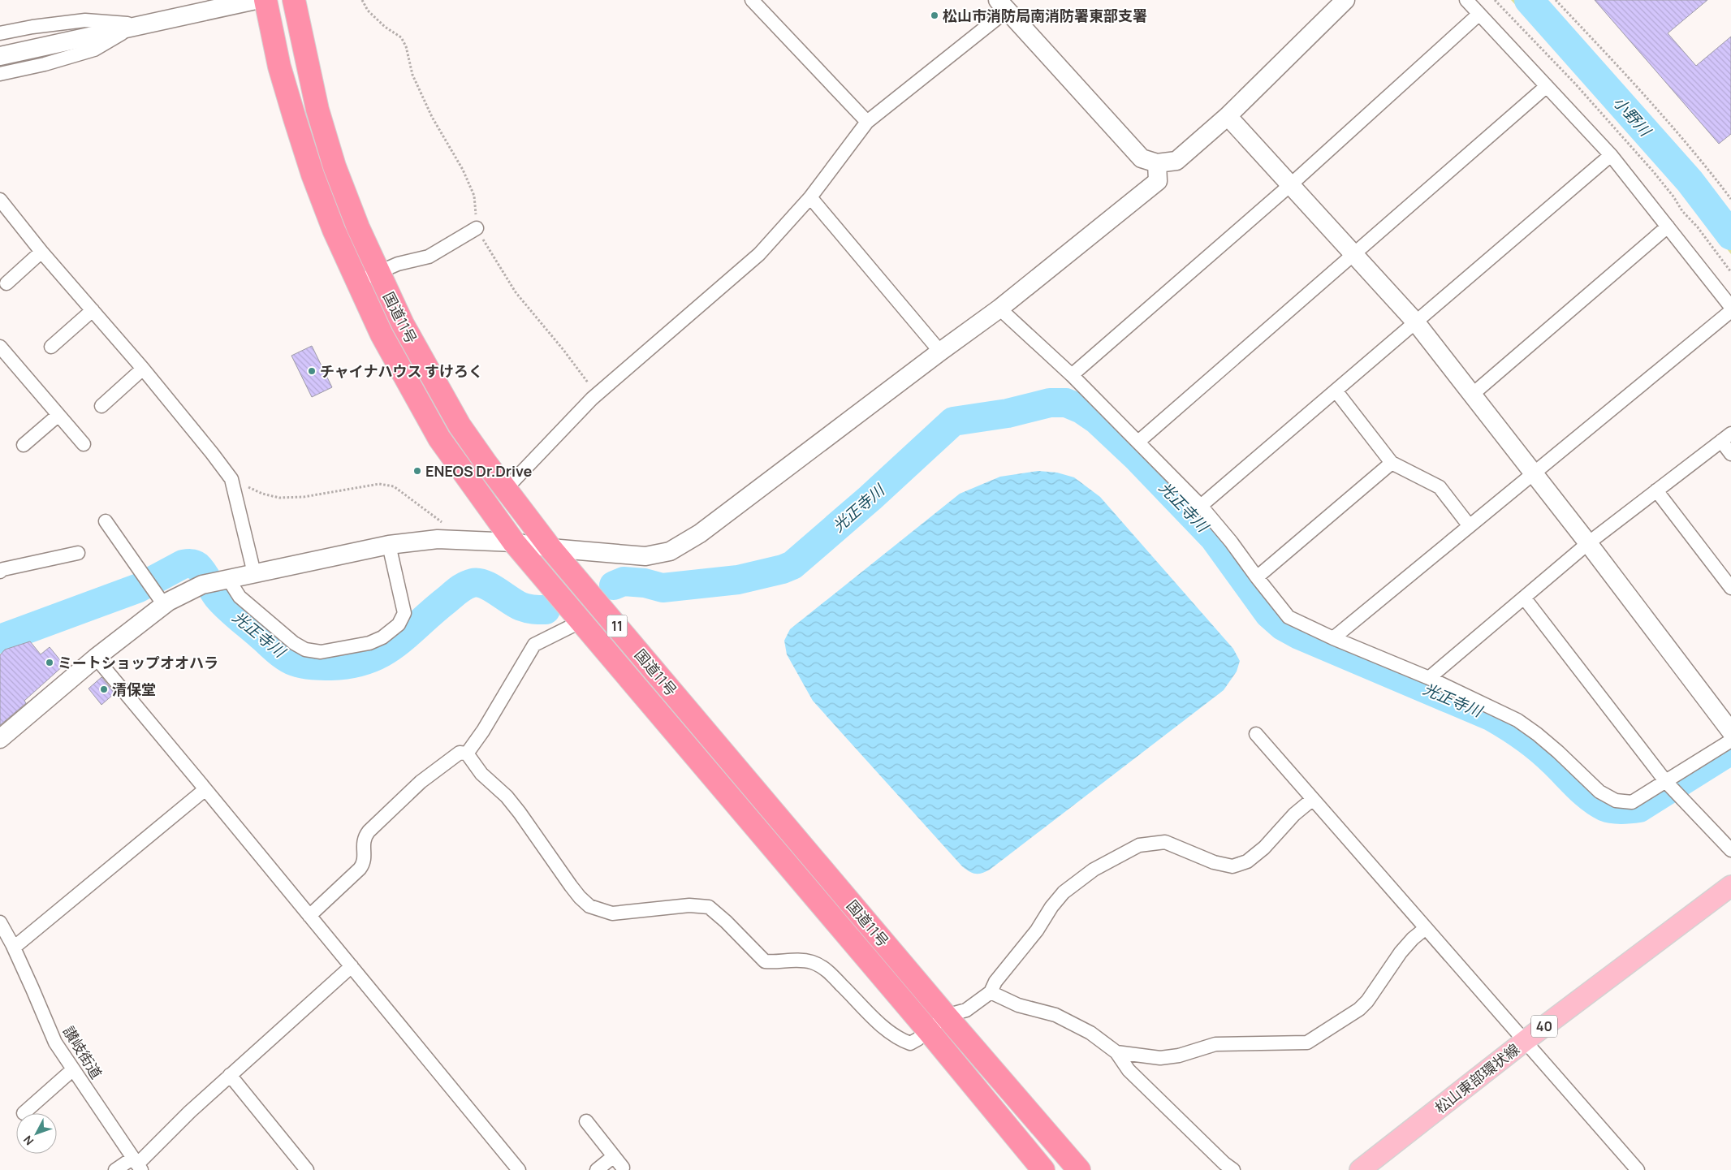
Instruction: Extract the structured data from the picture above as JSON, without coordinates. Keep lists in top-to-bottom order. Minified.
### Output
{"streets":{"highway":["国道11号","11"],"main road":["40","松山東部環状線"],"street":["讃岐街道"]},"water":["小野川","光正寺川"],"places":["松山市消防局南消防署東部支署","チャイナハウス すけろく","ENEOS Dr.Drive","ミートショップオオハラ","清保堂"],"north":"bottom left"}
